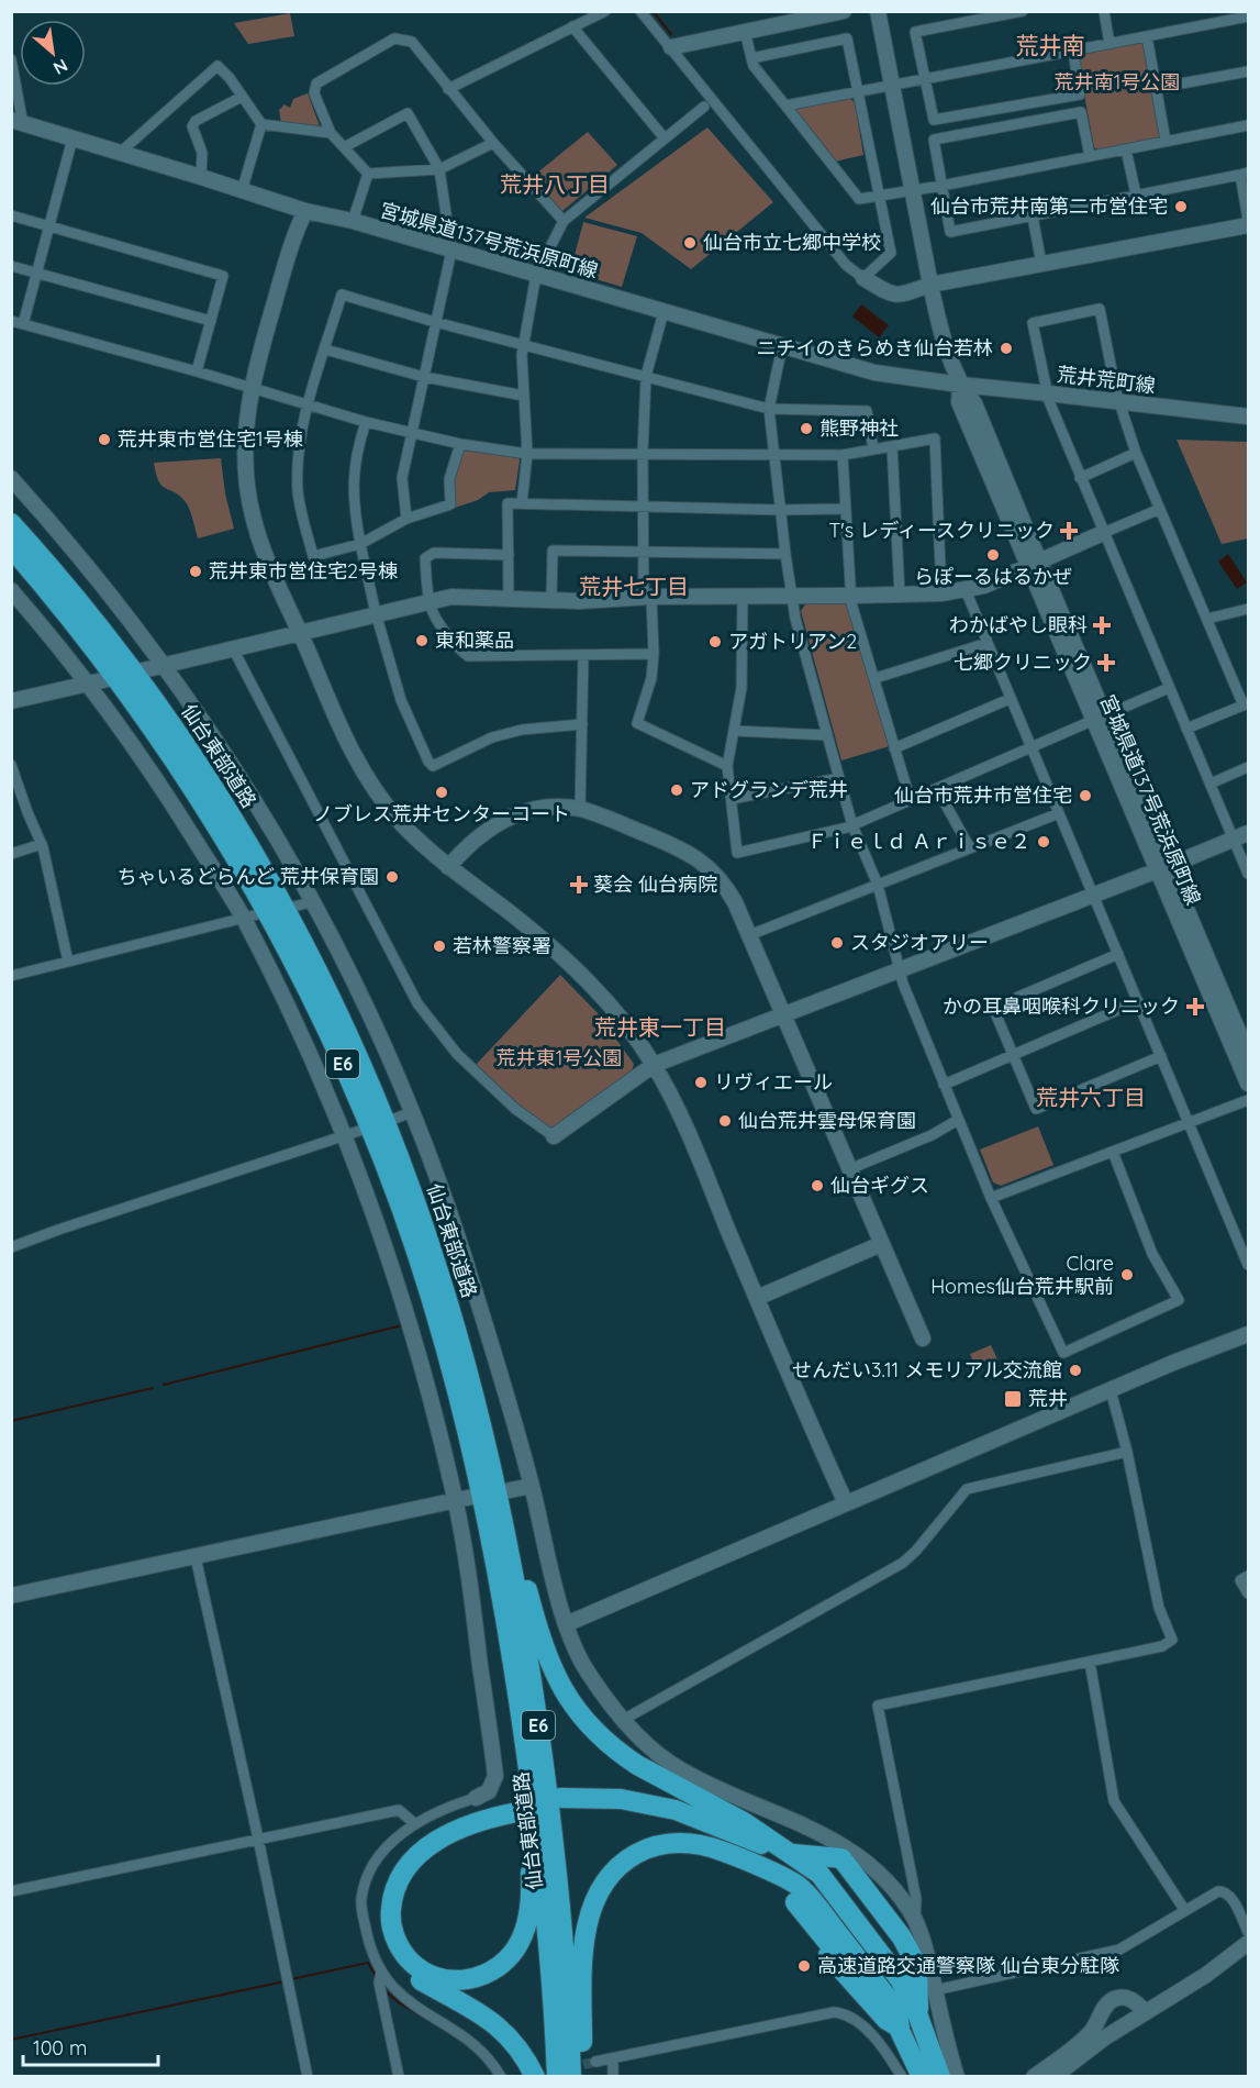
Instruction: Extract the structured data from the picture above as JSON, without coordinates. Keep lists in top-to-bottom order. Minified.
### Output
{"streets":{"highway":["仙台東部道路","E6"],"street":["宮城県道137号荒浜原町線","荒井荒町線"]},"crossings":[["宮城県道137号荒浜原町線","荒井荒町線"]],"districts":["荒井南","荒井八丁目","荒井七丁目","荒井東一丁目","荒井六丁目"],"parks":["荒井南1号公園","荒井東1号公園"],"places":{"other":["仙台市荒井南第二市営住宅","仙台市立七郷中学校","ニチイのきらめき仙台若林","熊野神社","荒井東市営住宅1号棟","らぽーるはるかぜ","荒井東市営住宅2号棟","東和薬品","アガトリアン2","アドグランデ荒井","ノブレス荒井センターコート","仙台市荒井市営住宅","Ｆｉｅｌｄ Ａｒｉｓｅ２","ちゃいるどらんど 荒井保育園","スタジオアリー","若林警察署","リヴィエール","仙台荒井雲母保育園","仙台ギグス","Clare Homes仙台荒井駅前","せんだい3.11 メモリアル交流館","高速道路交通警察隊 仙台東分駐隊"],"health":["T's レディースクリニック","わかばやし眼科","七郷クリニック","葵会 仙台病院","かの耳鼻咽喉科クリニック"],"transit":["荒井"]},"scale_bar":"100 m","north":"bottom right"}
